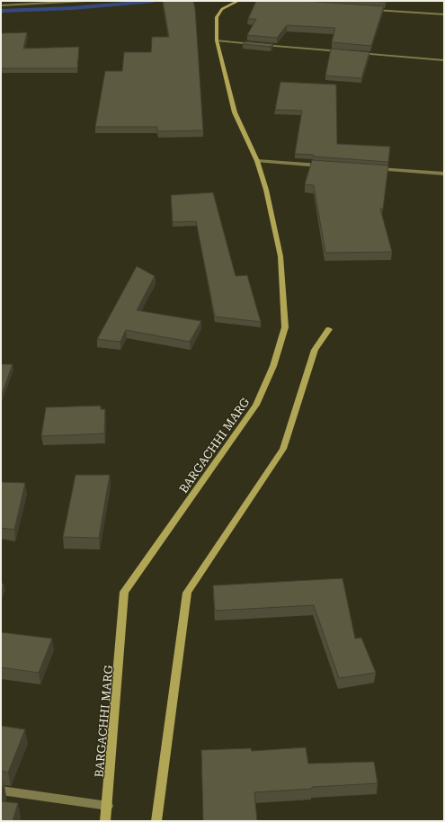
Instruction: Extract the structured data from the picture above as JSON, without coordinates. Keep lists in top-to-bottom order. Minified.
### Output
{"streets":{"street":["BARGACHHI MARG"]}}
